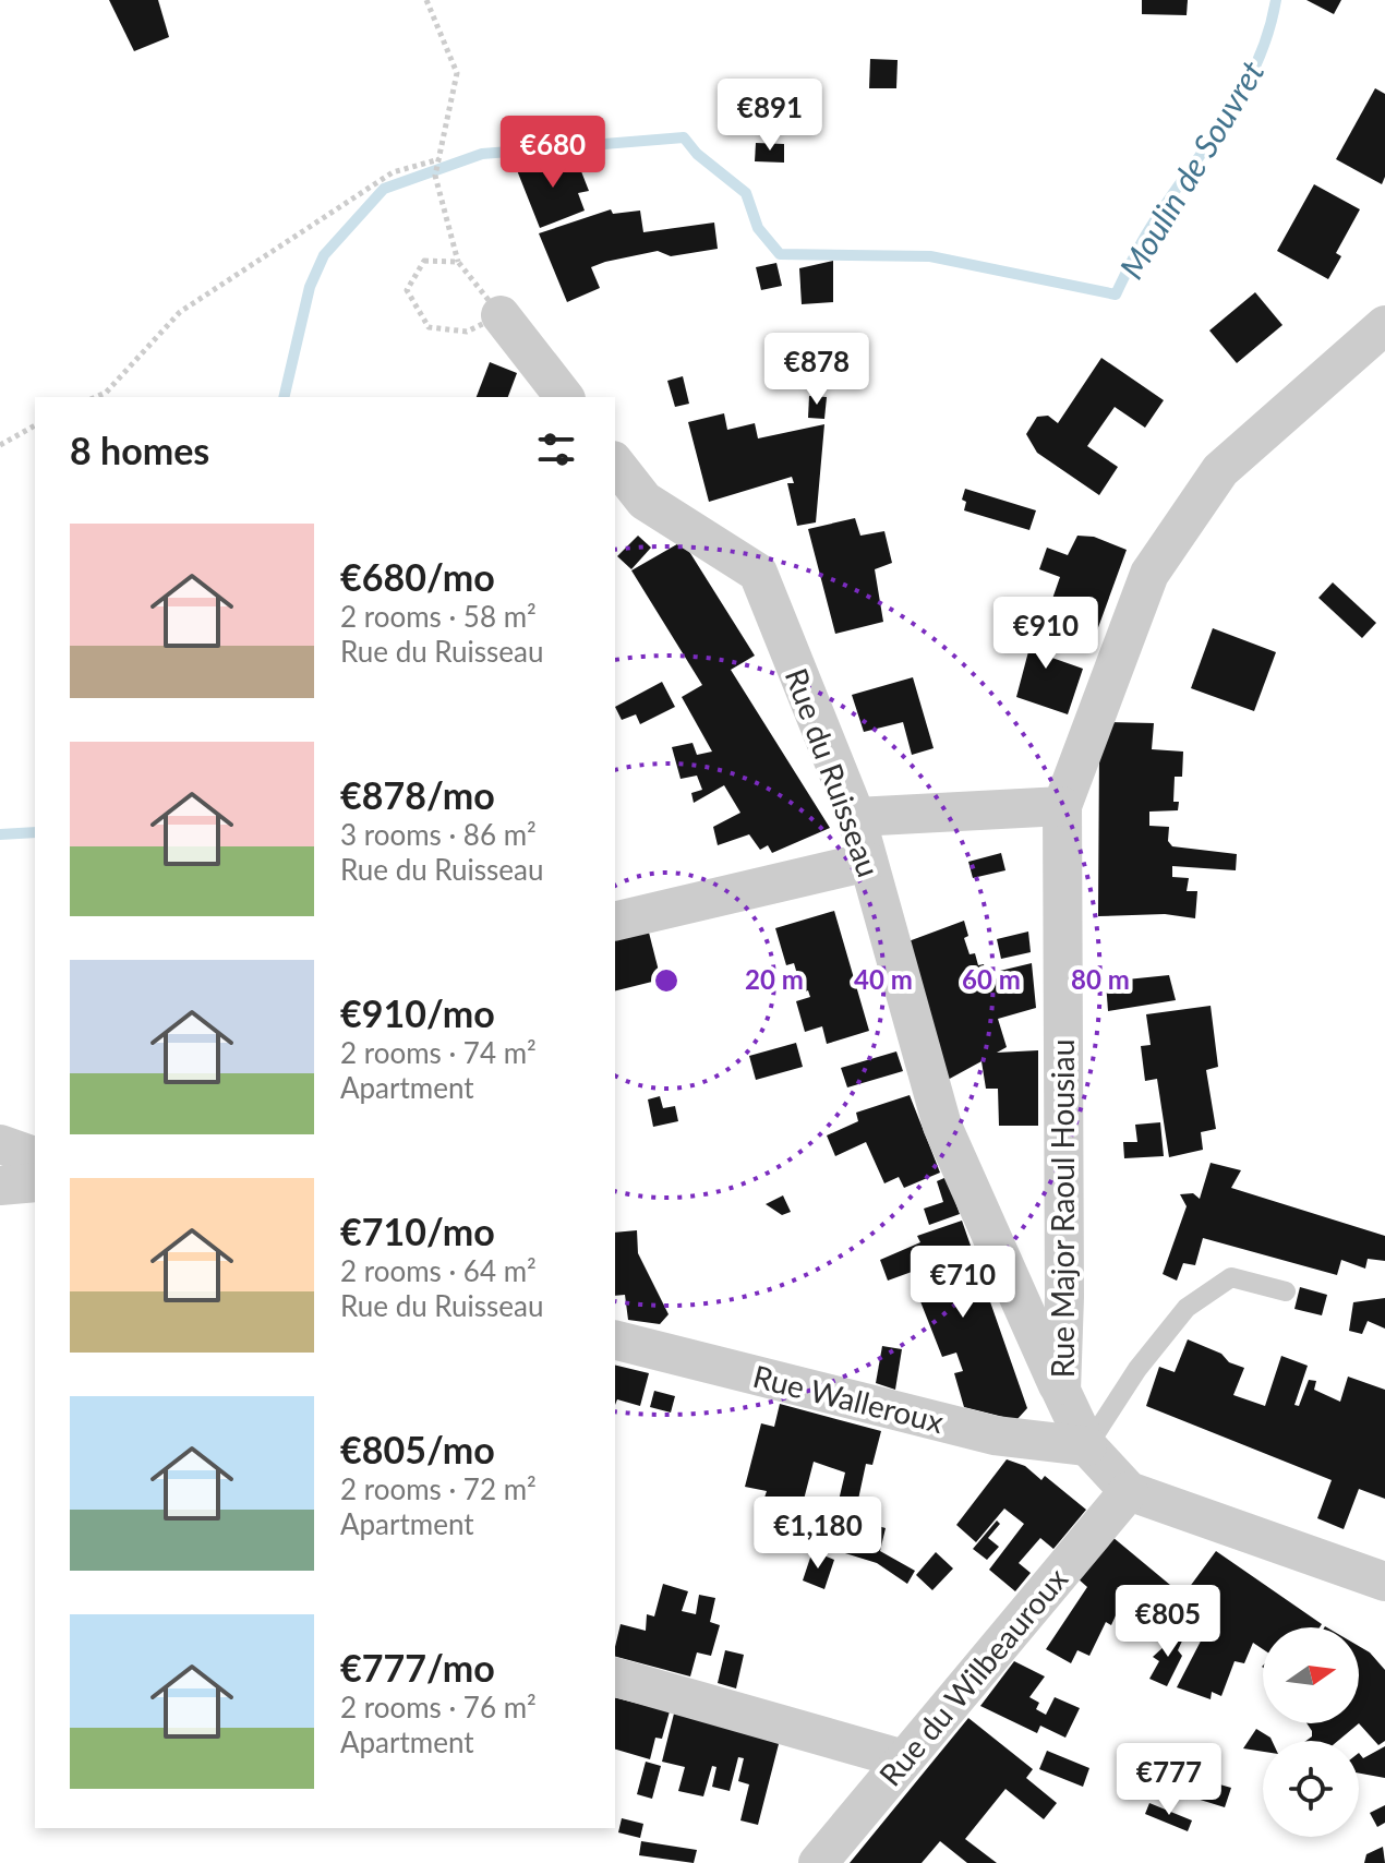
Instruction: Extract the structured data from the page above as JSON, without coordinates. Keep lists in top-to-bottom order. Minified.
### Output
{"streets":{"street":["Rue du Ruisseau","Rue Major Raoul Housiau","Rue Walleroux","Rue du Wilbeauroux"]},"crossings":[["Rue du Ruisseau","Rue Major Raoul Housiau"],["Rue Major Raoul Housiau","Rue Walleroux"],["Rue Major Raoul Housiau","Rue du Wilbeauroux"]],"water":["Moulin de Souvret"],"north":"right","page":{"price":["€891","€680","€878","€910","€710","€1,180","€805","€777"],"heading":"8 homes","list":[{"name":"€680/mo","note":"2 rooms · 58 m² · Rue du Ruisseau"},{"name":"€878/mo","note":"3 rooms · 86 m² · Rue du Ruisseau"},{"name":"€910/mo","note":"2 rooms · 74 m² · Apartment"},{"name":"€710/mo","note":"2 rooms · 64 m² · Rue du Ruisseau"},{"name":"€805/mo","note":"2 rooms · 72 m² · Apartment"},{"name":"€777/mo","note":"2 rooms · 76 m² · Apartment"}]},"rings":["20 m","40 m","60 m","80 m"]}
